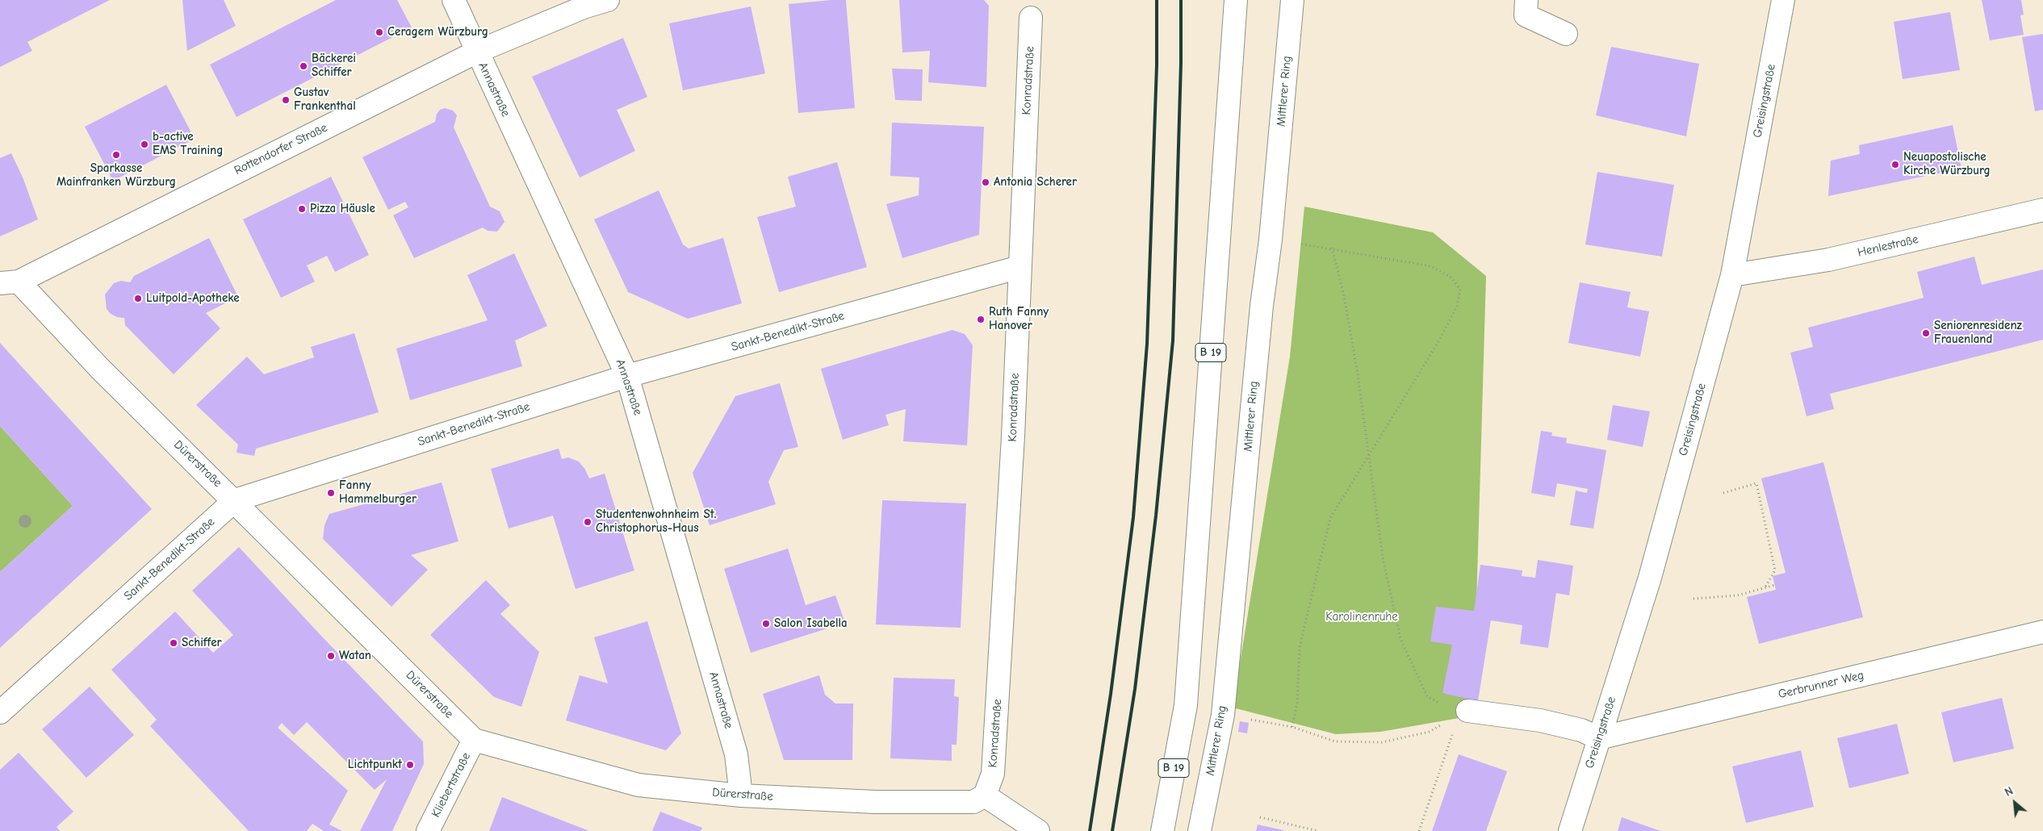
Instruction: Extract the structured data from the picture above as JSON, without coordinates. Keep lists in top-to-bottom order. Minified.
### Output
{"streets":{"street":["Konradstraße","Annastraße","Mittlerer Ring","Greisingstraße","Rottendorfer Straße","Henlestraße","Sankt-Benedikt-Straße","B 19","Dürerstraße","Gerbrunner Weg","Kliebertstraße"]},"crossings":[["Konradstraße","Sankt-Benedikt-Straße"],["Konradstraße","Dürerstraße"],["Annastraße","Rottendorfer Straße"],["Annastraße","Sankt-Benedikt-Straße"],["Annastraße","Dürerstraße"],["Greisingstraße","Henlestraße"],["Greisingstraße","Gerbrunner Weg"],["Rottendorfer Straße","Dürerstraße"],["Sankt-Benedikt-Straße","Dürerstraße"],["Dürerstraße","Kliebertstraße"]],"parks":["Karolinenruhe"],"places":["Ceragem Würzburg","Bäckerei Schiffer","Gustav Frankenthal","b-active EMS Training","Sparkasse Mainfranken Würzburg","Neuapostolische Kirche Würzburg","Antonia Scherer","Pizza Häusle","Luitpold-Apotheke","Ruth Fanny Hanover","Seniorenresidenz Frauenland","Fanny Hammelburger","Studentenwohnheim St. Christophorus-Haus","Salon Isabella","Schiffer","Watan","Lichtpunkt"],"north":"top left"}
